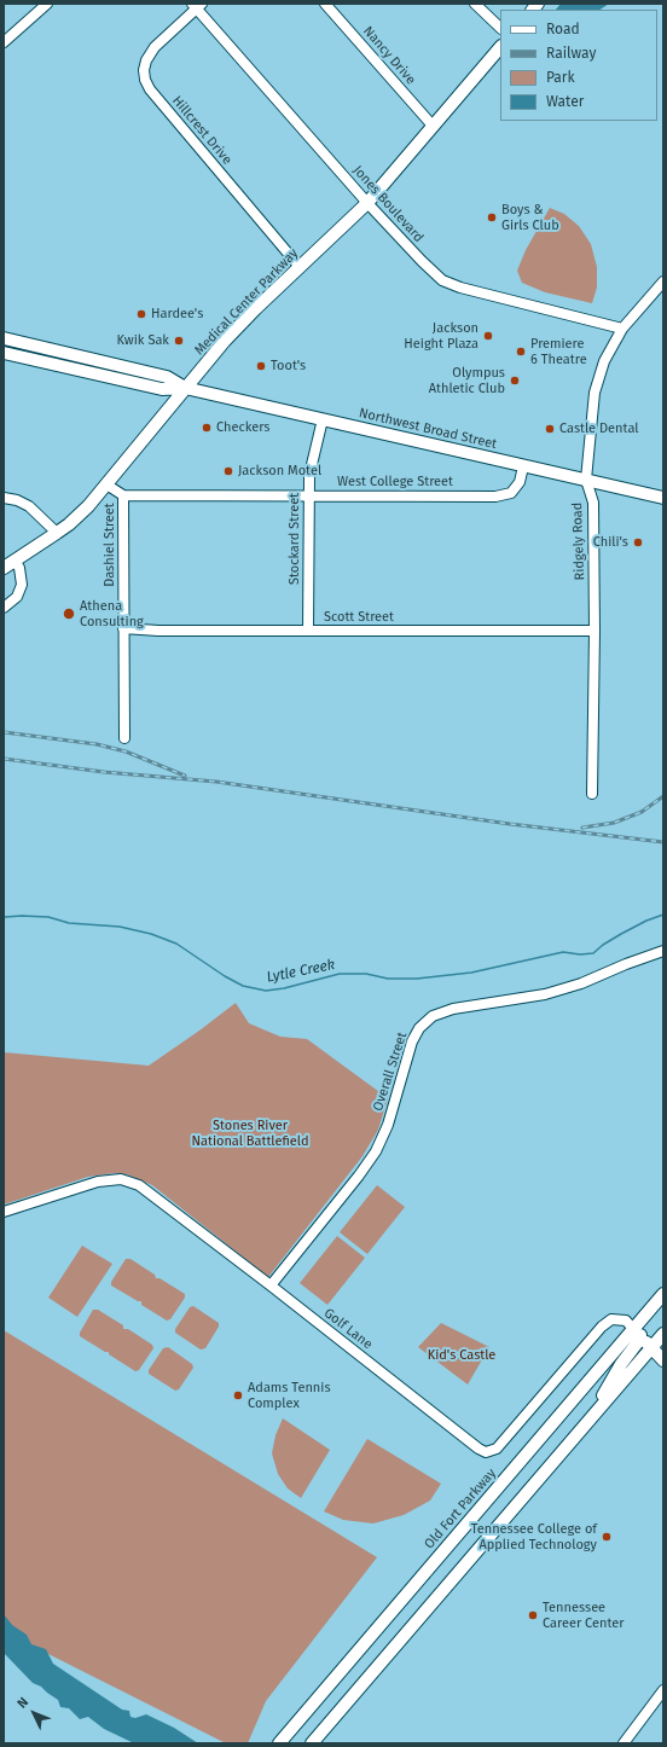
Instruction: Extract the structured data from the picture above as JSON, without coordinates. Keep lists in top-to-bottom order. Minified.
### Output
{"streets":{"main road":["Medical Center Parkway","Northwest Broad Street","Old Fort Parkway"],"street":["Nancy Drive","Hillcrest Drive","Jones Boulevard","West College Street","Stockard Street","Ridgely Road","Dashiel Street","Scott Street","Overall Street","Golf Lane"]},"crossings":[["Nancy Drive","Medical Center Parkway"],["Hillcrest Drive","Jones Boulevard"],["Hillcrest Drive","Medical Center Parkway"],["Jones Boulevard","Medical Center Parkway"],["Jones Boulevard","Ridgely Road"],["Medical Center Parkway","Northwest Broad Street"],["Northwest Broad Street","West College Street"],["Northwest Broad Street","Stockard Street"],["Northwest Broad Street","Ridgely Road"],["West College Street","Stockard Street"],["West College Street","Dashiel Street"],["Stockard Street","Scott Street"],["Ridgely Road","Scott Street"],["Dashiel Street","Scott Street"],["Overall Street","Golf Lane"],["Golf Lane","Old Fort Parkway"]],"water":["Lytle Creek"],"parks":["Stones River National Battlefield","Kid's Castle"],"places":["Boys & Girls Club","Hardee's","Jackson Height Plaza","Kwik Sak","Premiere 6 Theatre","Toot's","Olympus Athletic Club","Checkers","Castle Dental","Jackson Motel","Chili's","Athena Consulting","Adams Tennis Complex","Tennessee College of Applied Technology","Tennessee Career Center"],"legend":["Road","Railway","Park","Water"],"north":"top left"}
